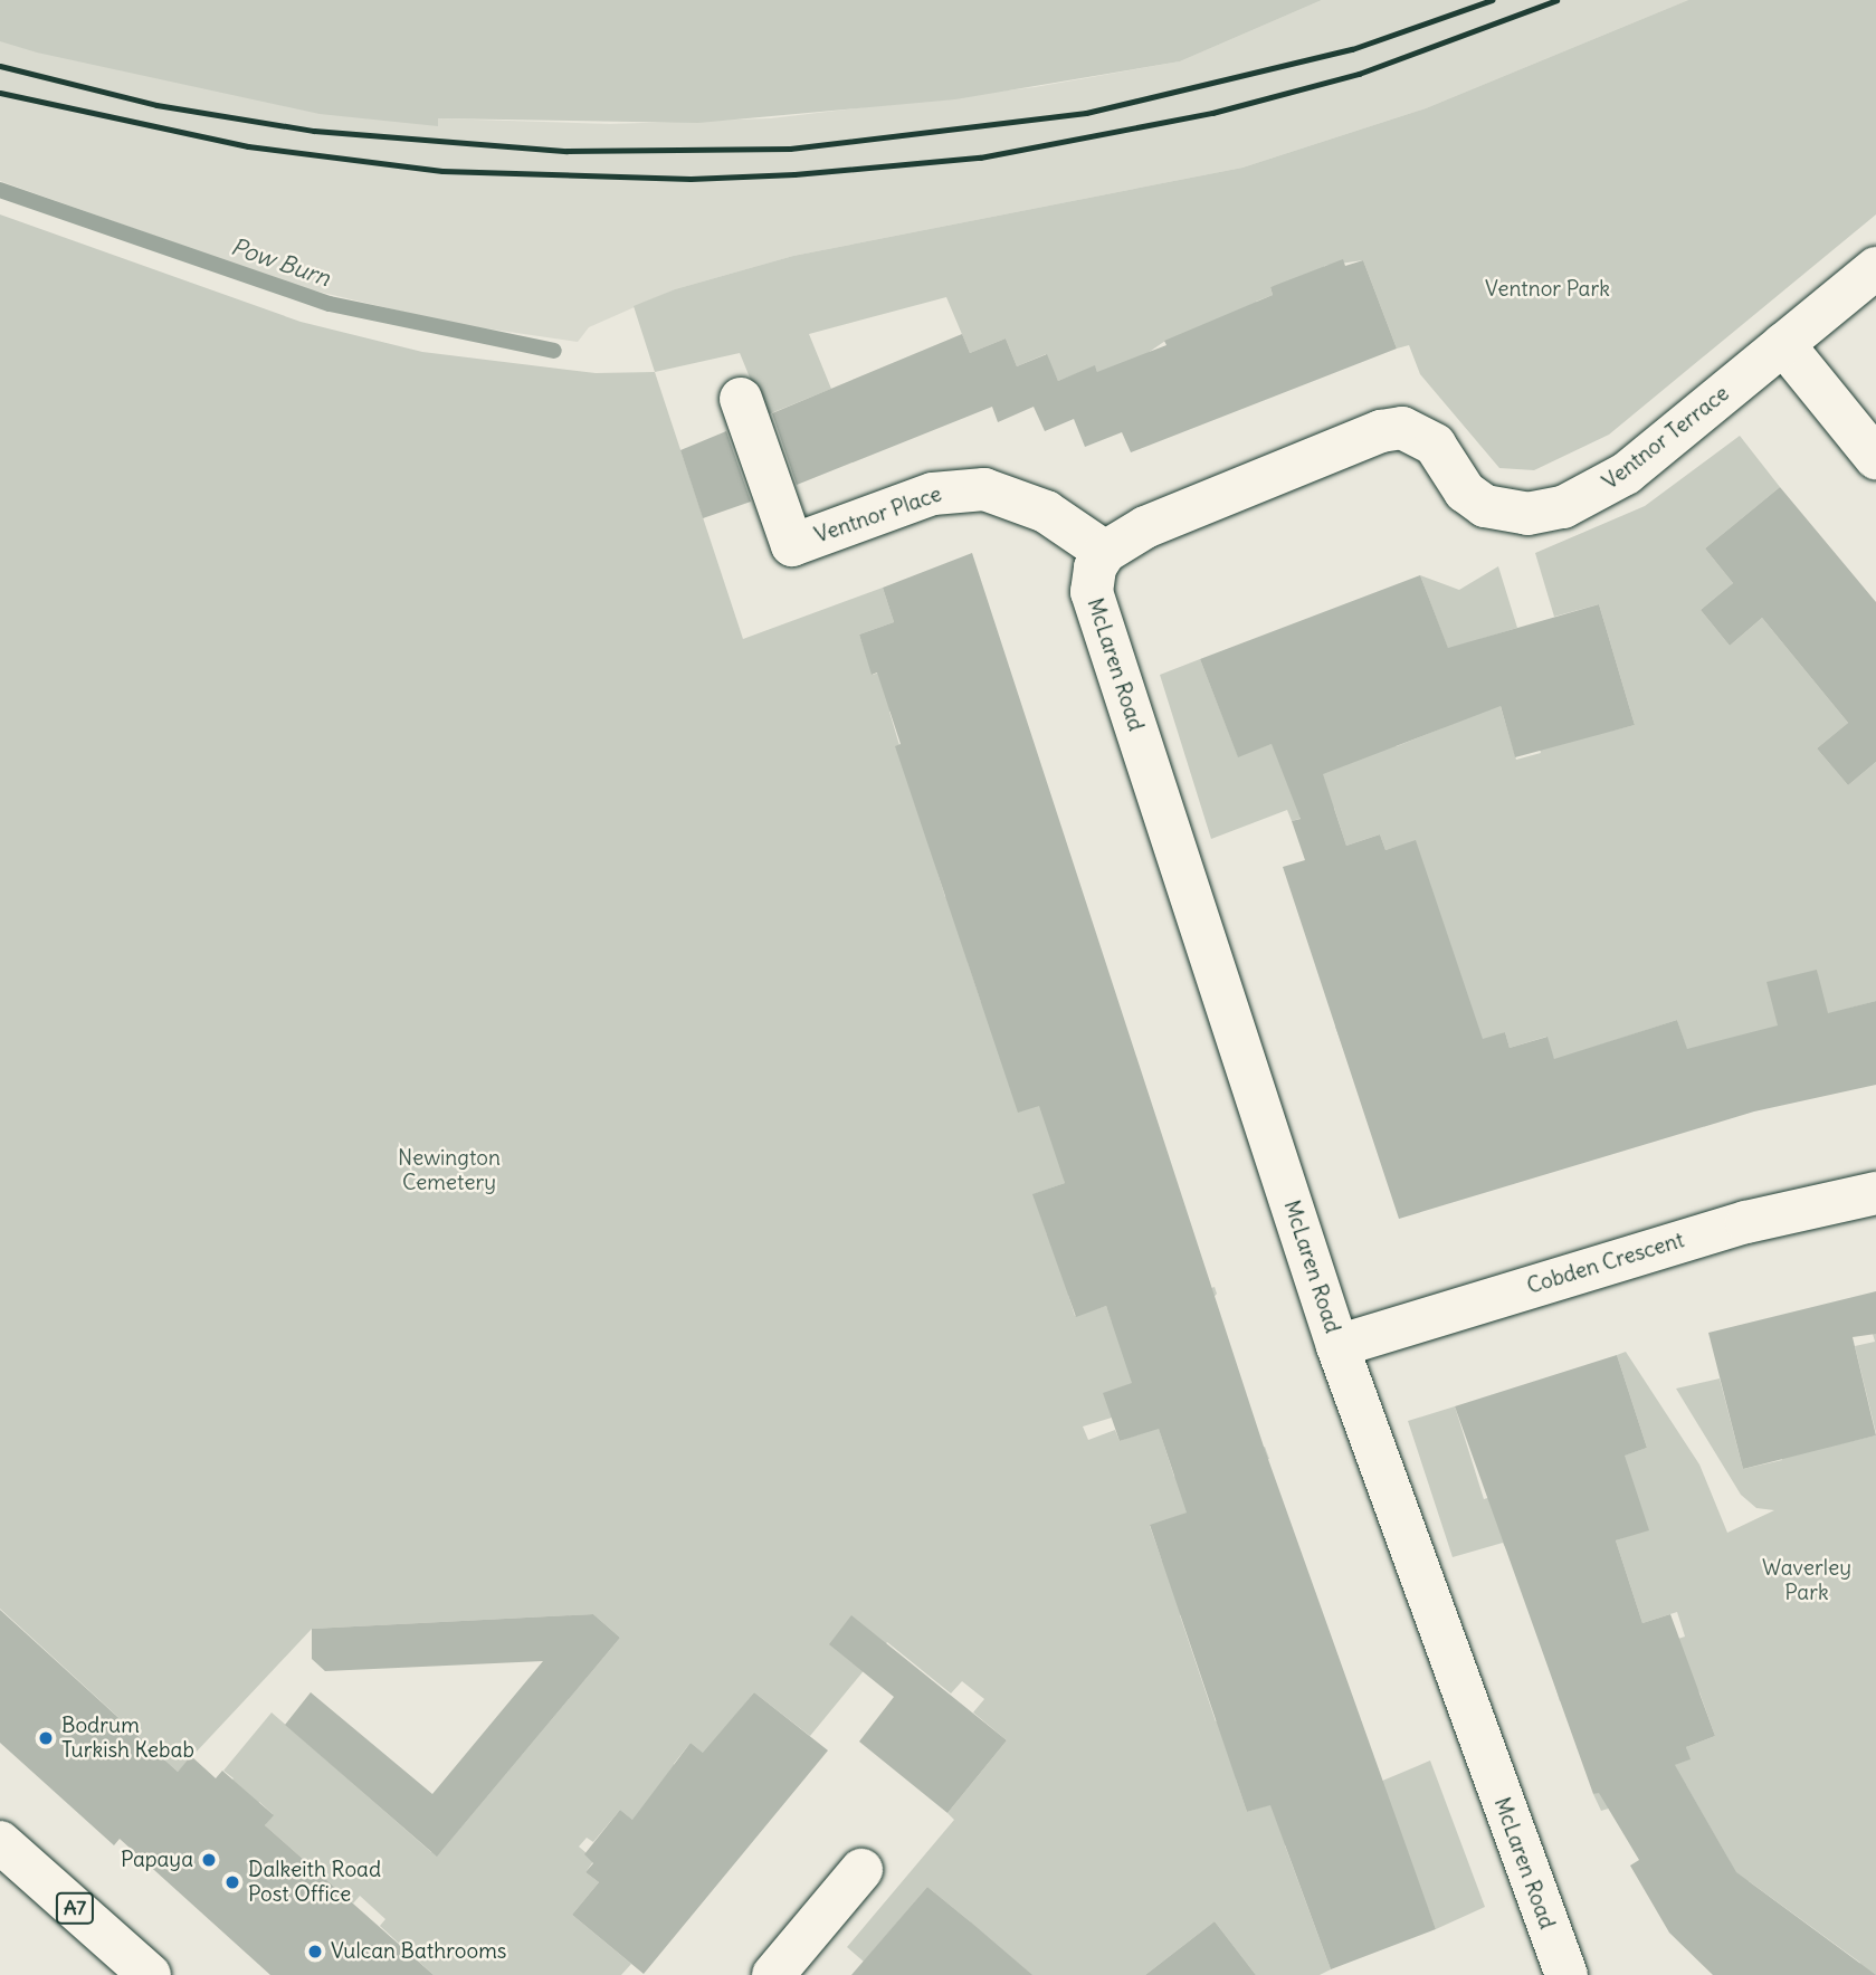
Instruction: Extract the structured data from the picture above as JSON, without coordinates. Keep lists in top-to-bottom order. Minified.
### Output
{"streets":{"street":["Ventnor Terrace","Ventnor Place","McLaren Road","Cobden Crescent","A7"]},"crossings":[["Ventnor Terrace","Ventnor Place"],["Ventnor Terrace","McLaren Road"],["Ventnor Place","McLaren Road"],["McLaren Road","Cobden Crescent"]],"water":["Pow Burn"],"parks":["Ventnor Park","Newington Cemetery","Waverley Park"],"places":["Bodrum Turkish Kebab","Papaya","Dalkeith Road Post Office","Vulcan Bathrooms"]}
